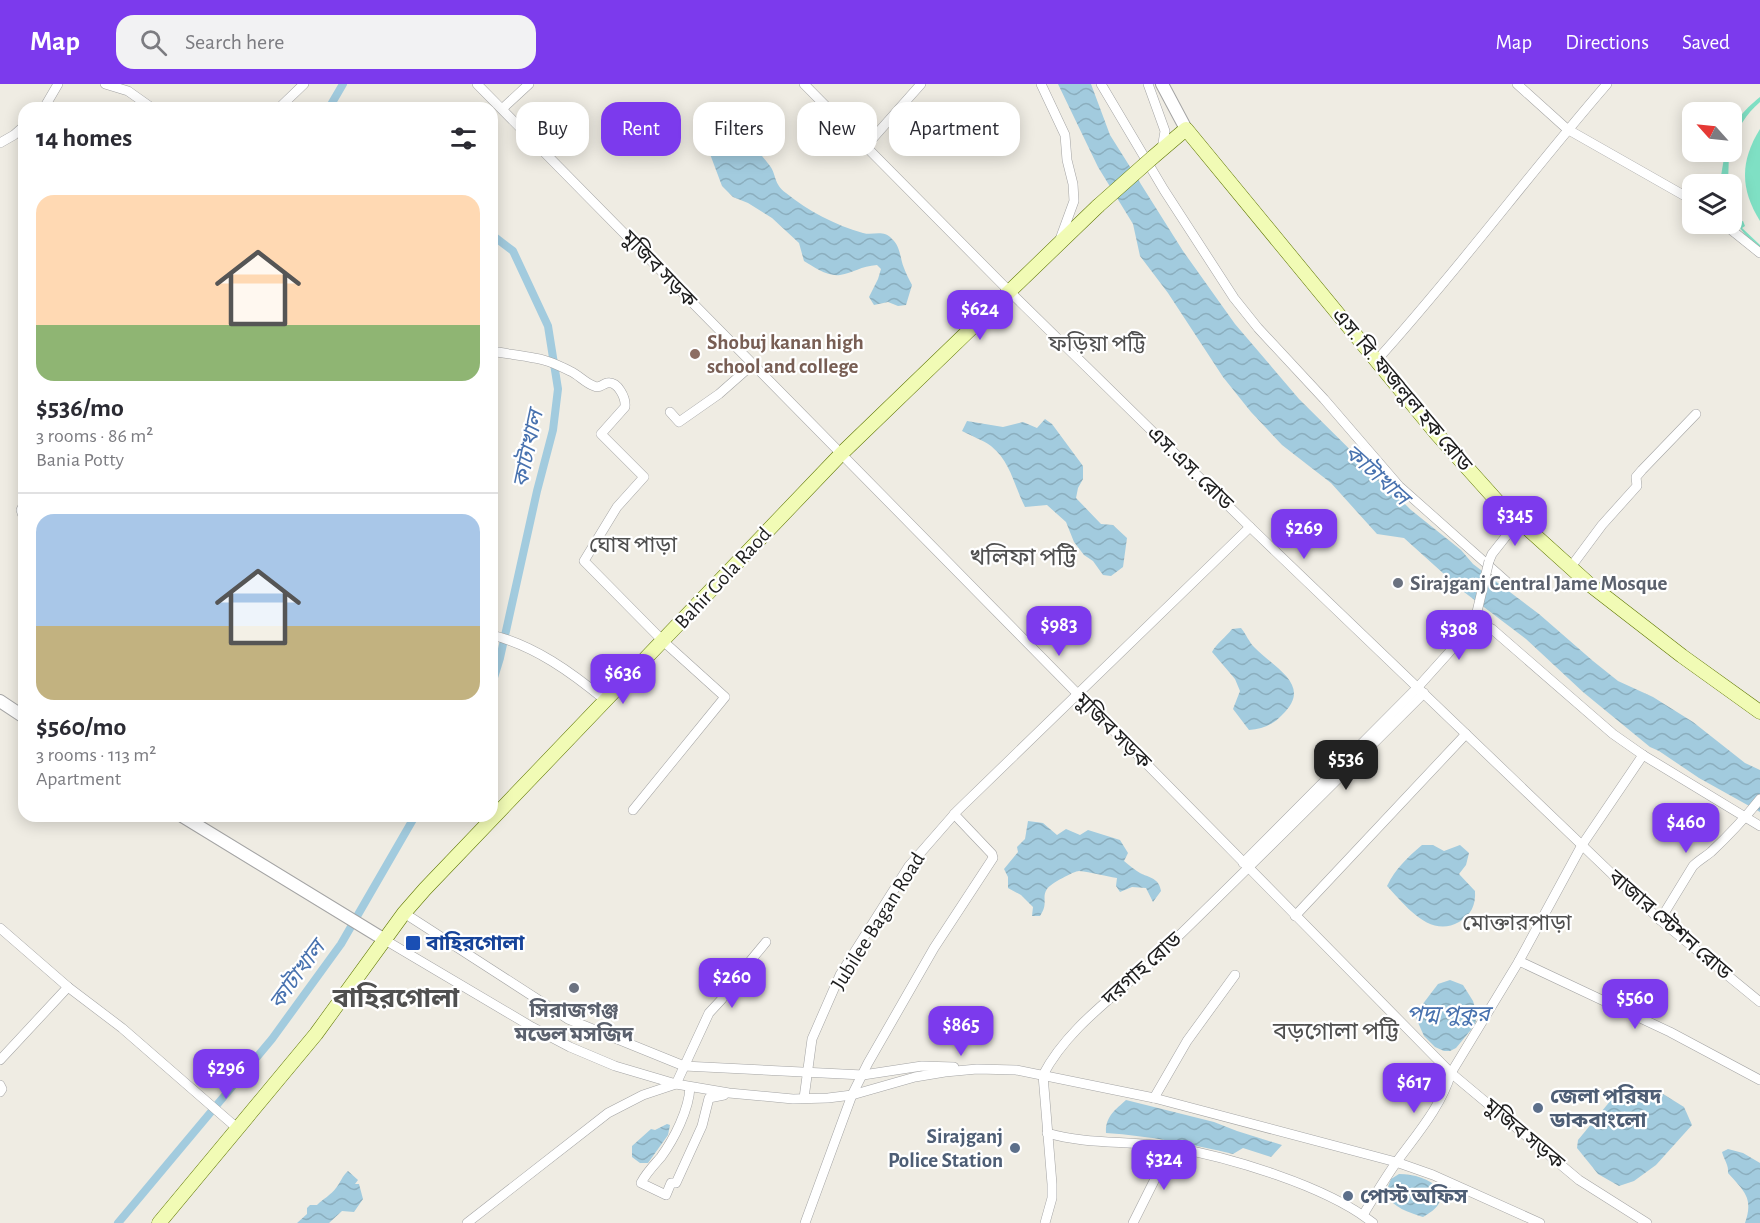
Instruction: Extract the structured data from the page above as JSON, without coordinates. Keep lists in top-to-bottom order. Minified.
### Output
{"streets":{"main road":["এস. বি. ফজলুল হক রোড","Bahir Gola Raod"],"street":["মুজিব সড়ক","এস.এস. রোড","Jubilee Bagan Road","বাজার স্টেশন রোড","দরগাহ রোড"]},"crossings":[["মুজিব সড়ক","Bahir Gola Raod"],["মুজিব সড়ক","Jubilee Bagan Road"],["মুজিব সড়ক","দরগাহ রোড"],["এস. বি. ফজলুল হক রোড","Bahir Gola Raod"],["এস.এস. রোড","Bahir Gola Raod"],["এস.এস. রোড","Jubilee Bagan Road"],["এস.এস. রোড","বাজার স্টেশন রোড"],["এস.এস. রোড","দরগাহ রোড"]],"districts":["ফড়িয়া পট্টি","ঘোষ পাড়া","খলিফা পট্টি","মোক্তারপাড়া","বাহিরগোলা","বড়গোলা পট্টি"],"water":["কাটাখাল","পদ্ম পুকুর"],"places":{"other":["Shobuj kanan high school and college","Sirajganj Central Jame Mosque","সিরাজগঞ্জ মডেল মসজিদ","জেলা পরিষদ ডাকবাংলো","Sirajganj Police Station","পোস্ট অফিস"],"transit":["বাহিরগোলা"]},"north":"top left","page":{"header":"Map","search":"Search here","nav":["Map","Directions","Saved"],"chip":["Buy","Rent","Filters","New","Apartment"],"heading":"14 homes","list":[{"name":"$536/mo","note":"3 rooms · 86 m² · Bania Potty"},{"name":"$560/mo","note":"3 rooms · 113 m² · Apartment"}],"price":["$624","$345","$269","$983","$308","$636","$536","$460","$260","$560","$865","$296","$617","$324"]}}
